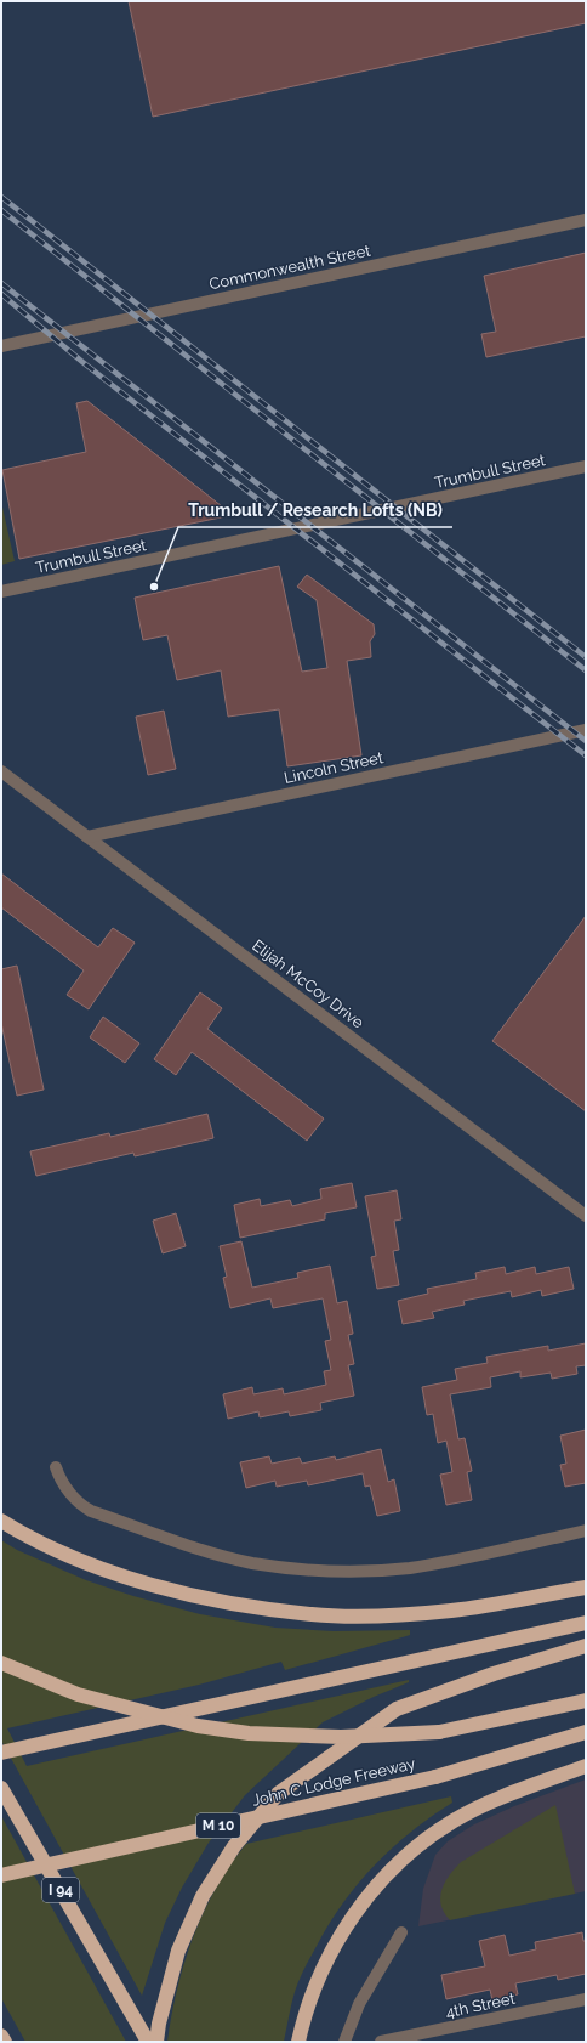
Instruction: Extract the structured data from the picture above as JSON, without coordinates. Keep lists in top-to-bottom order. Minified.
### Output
{"streets":{"highway":["John C Lodge Freeway","M 10","I 94"],"street":["Commonwealth Street","Trumbull Street","Lincoln Street","Elijah McCoy Drive","4th Street"]},"crossings":[["Lincoln Street","Elijah McCoy Drive"]],"places":["Trumbull / Research Lofts (NB)"]}
